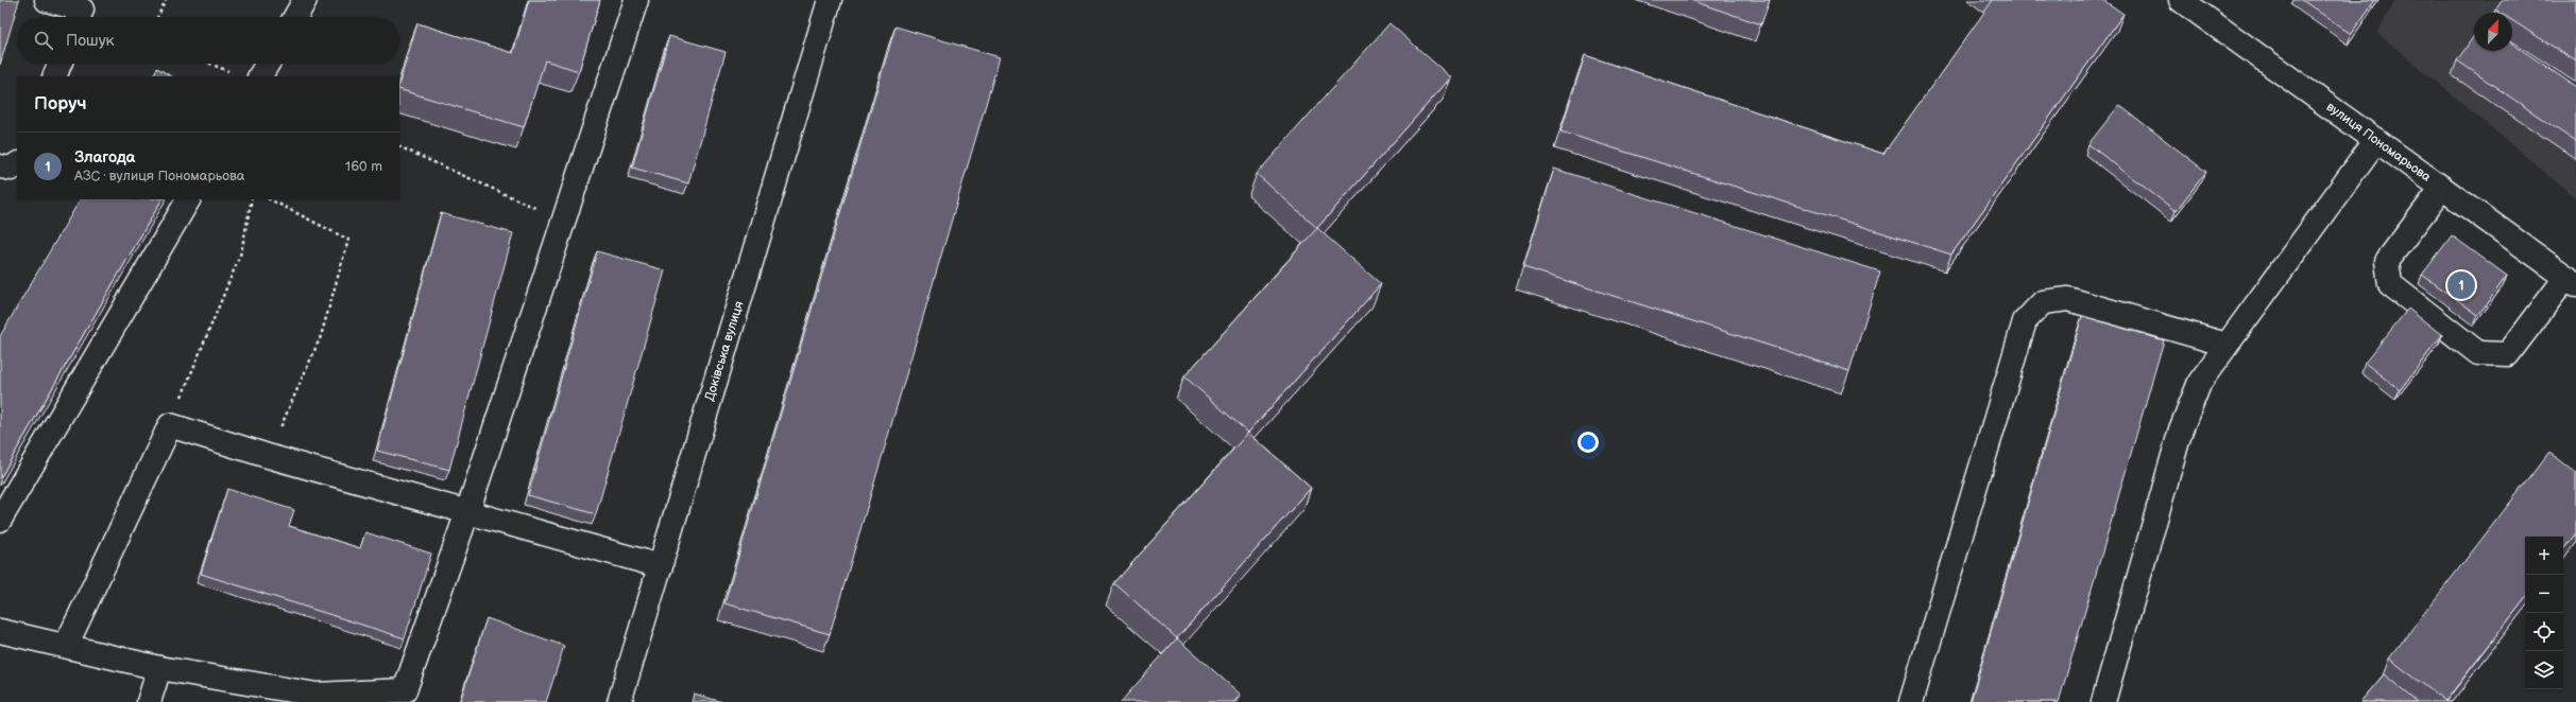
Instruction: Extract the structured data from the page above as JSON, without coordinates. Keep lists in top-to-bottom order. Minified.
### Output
{"streets":{"street":["вулиця Пономарьова","Доківська вулиця"]},"north":"top right","page":{"search":"Пошук","heading":"Поруч","list":[{"mark":"1","name":"Злагода","note":"АЗС · вулиця Пономарьова","value":"160 m"}],"pins":"1","map_buttons":["+","−"]}}
